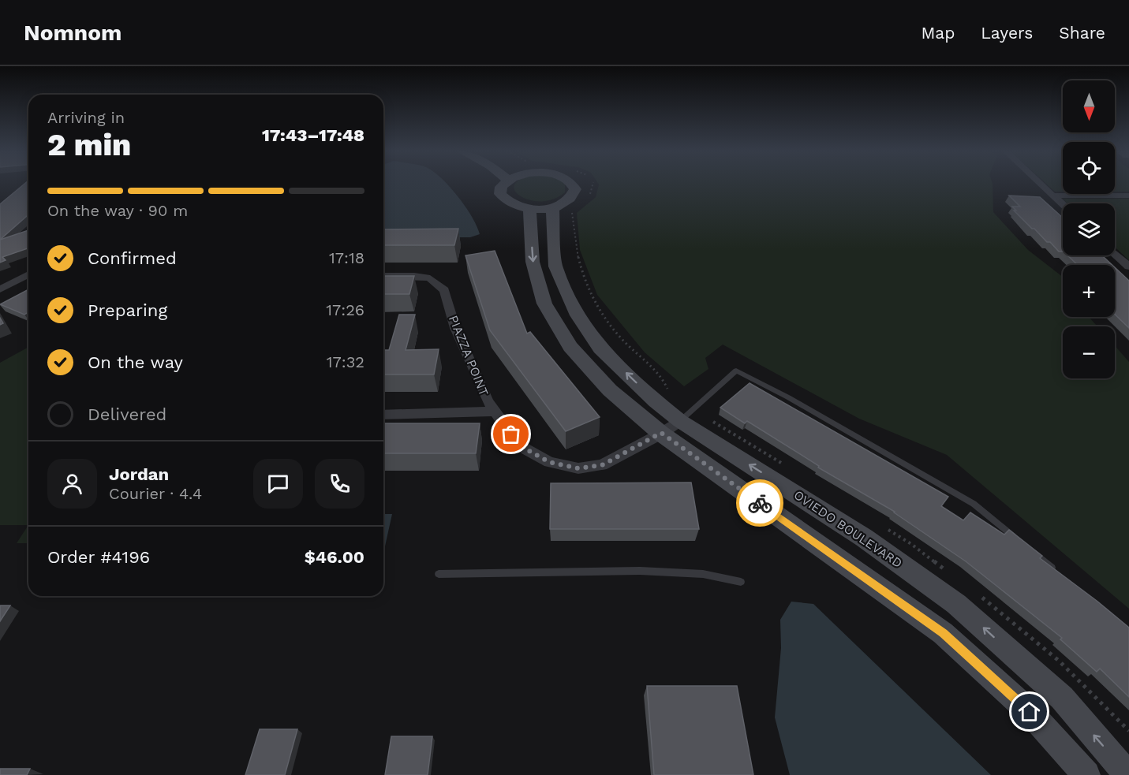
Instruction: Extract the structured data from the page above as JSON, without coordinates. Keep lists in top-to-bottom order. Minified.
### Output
{"streets":{"street":["PIAZZA POINT","OVIEDO BOULEVARD"]},"crossings":[["PIAZZA POINT","OVIEDO BOULEVARD"]],"north":"bottom","page":{"header":"Nomnom","nav":["Map","Layers","Share"],"map_buttons":["+","−"],"heading":["2 min","Arriving in","17:43–17:48"],"panel":["Jordan","Courier · 4.4","Order #4196","$46.00"],"bar":"On the way · 90 m","list":[["Confirmed","17:18"],["Preparing","17:26"],["On the way","17:32"],"Delivered"]}}
